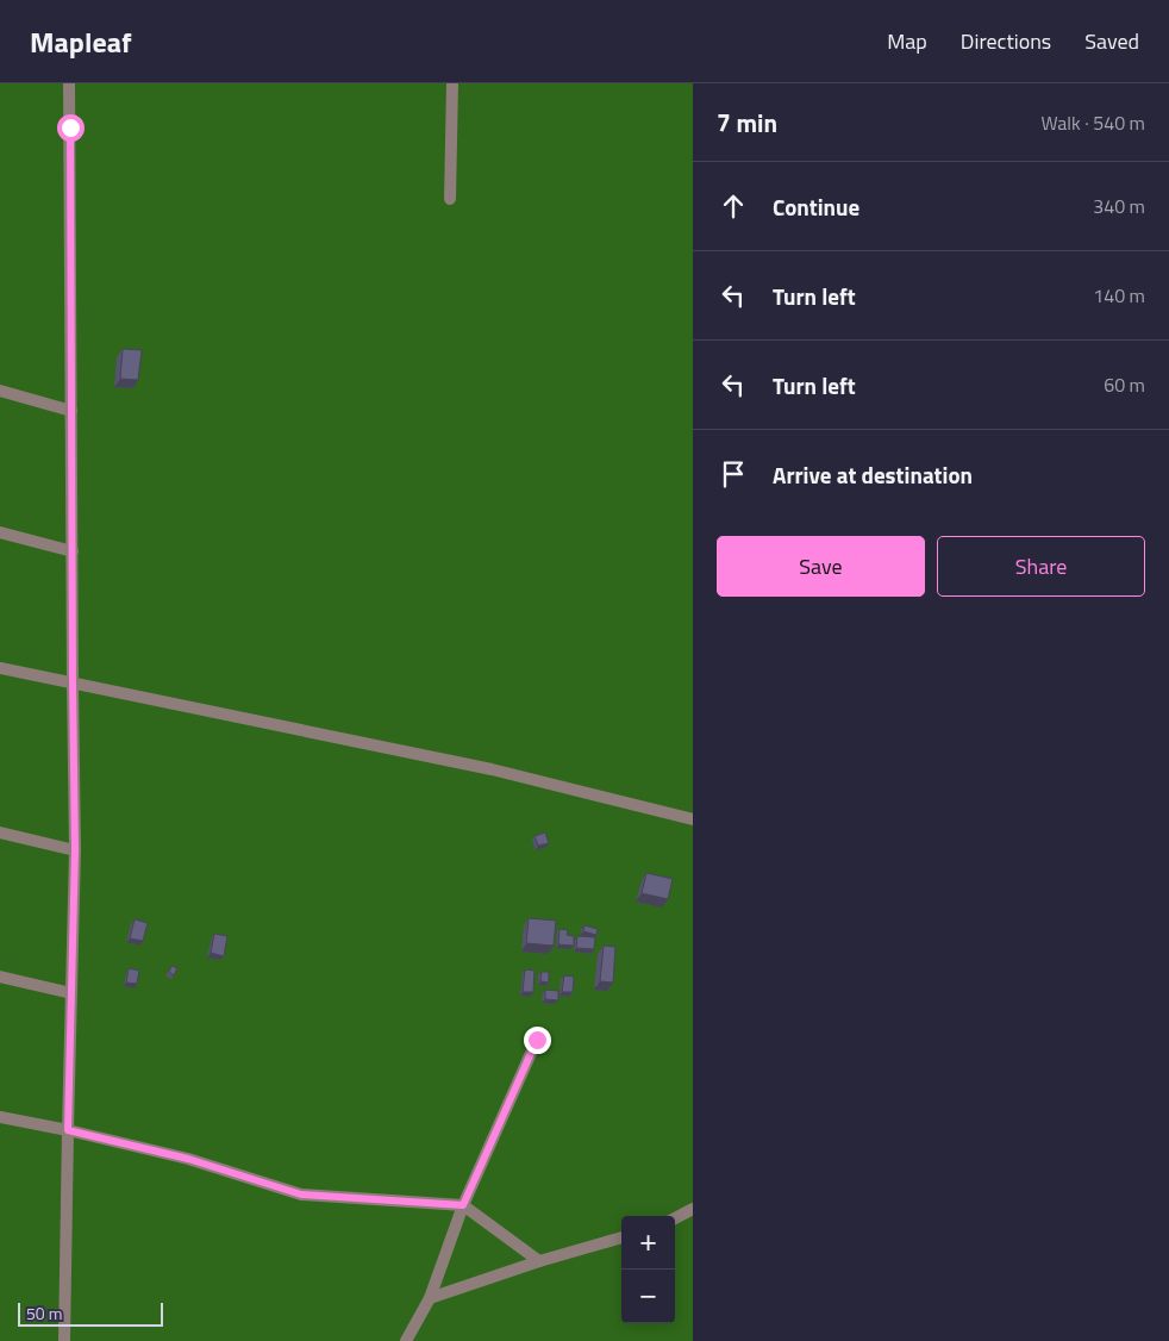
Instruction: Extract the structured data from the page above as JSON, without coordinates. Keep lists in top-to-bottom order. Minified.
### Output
{"scale_bar":"50 m","page":{"header":"Mapleaf","nav":["Map","Directions","Saved"],"heading":["7 min","Walk · 540 m"],"list":[["Continue","340 m"],["Turn left","140 m"],["Turn left","60 m"],"Arrive at destination"],"buttons":["Save","Share"],"map_buttons":["+","−"],"scale":"50 m"}}
